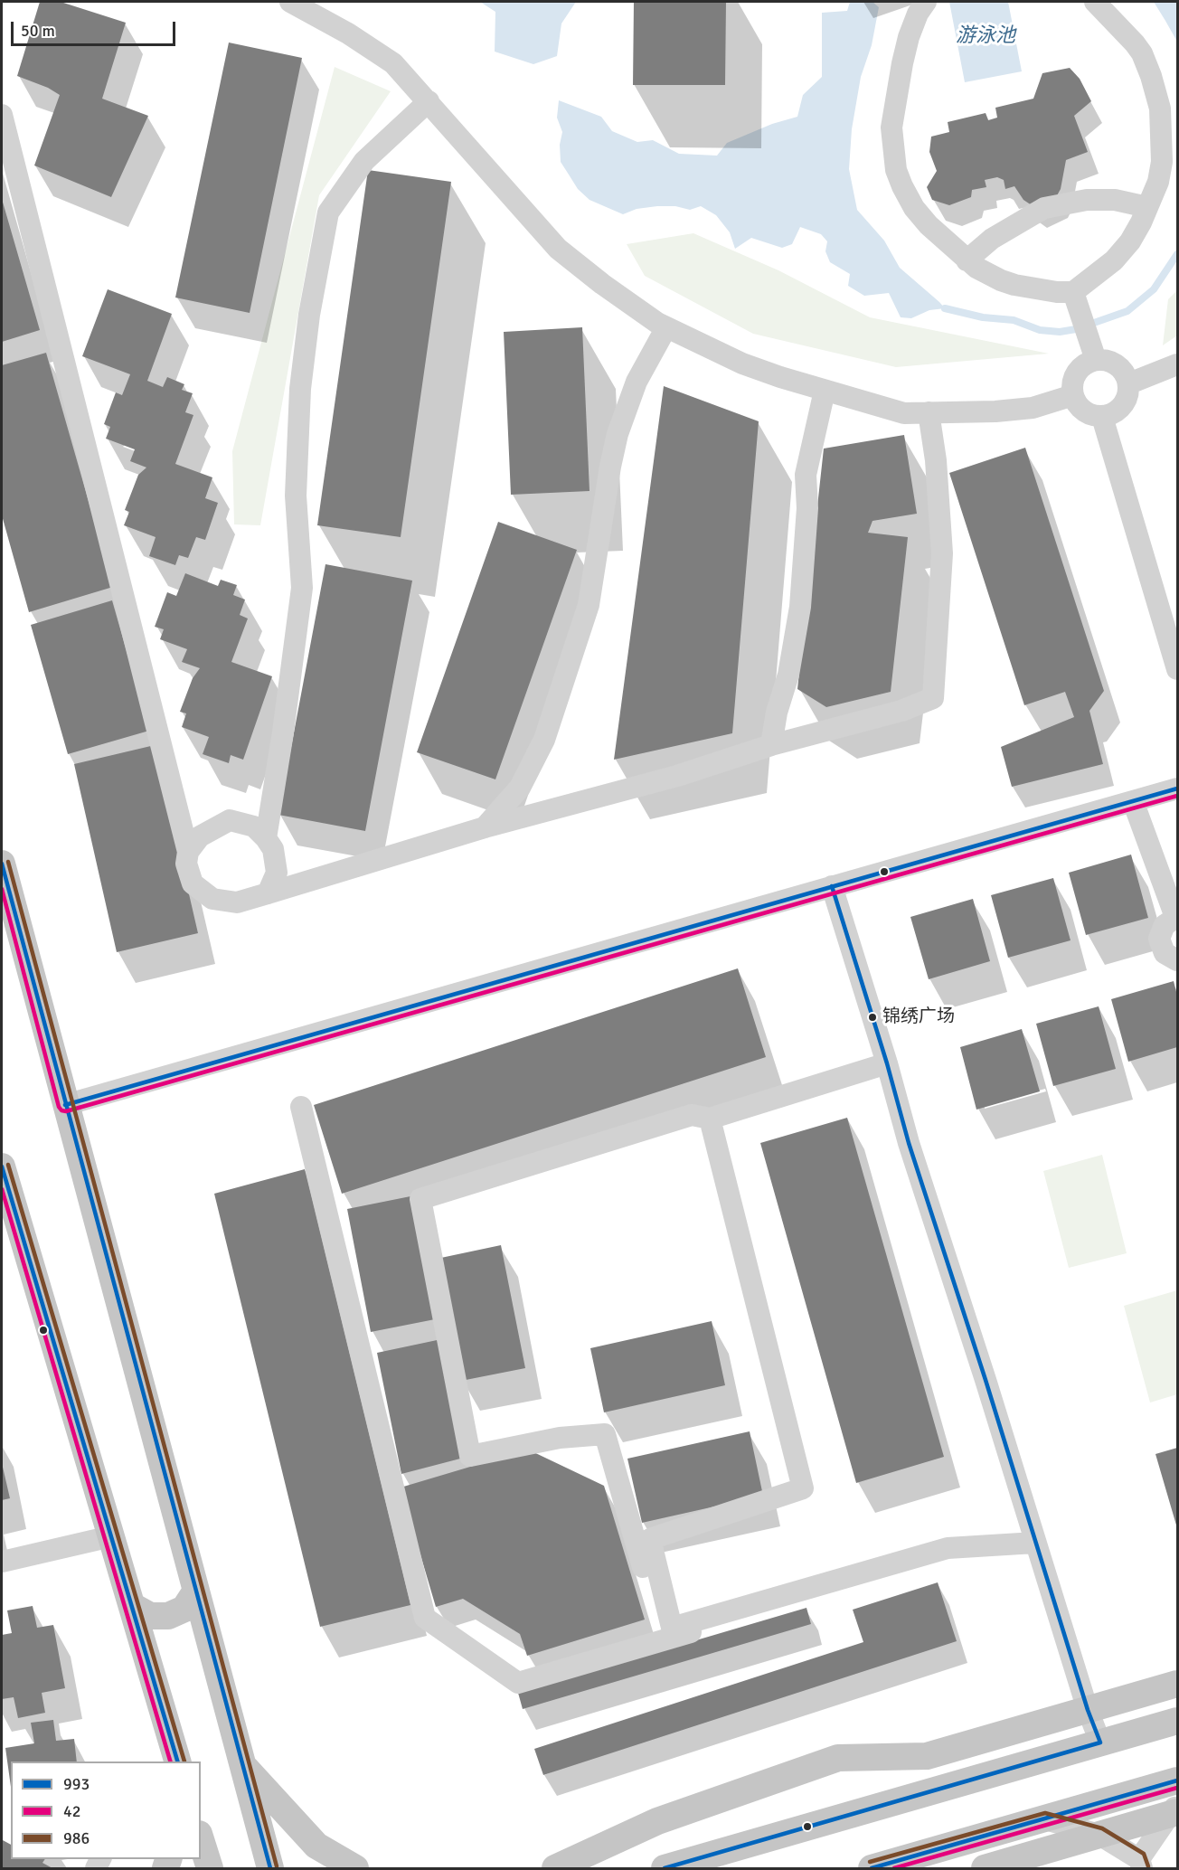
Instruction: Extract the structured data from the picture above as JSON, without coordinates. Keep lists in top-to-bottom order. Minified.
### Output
{"water":["游泳池"],"places":["锦绣广场"],"lines":["transit line 993","transit line 42","transit line 986"],"legend":["993","42","986"],"scale_bar":"50 m"}
